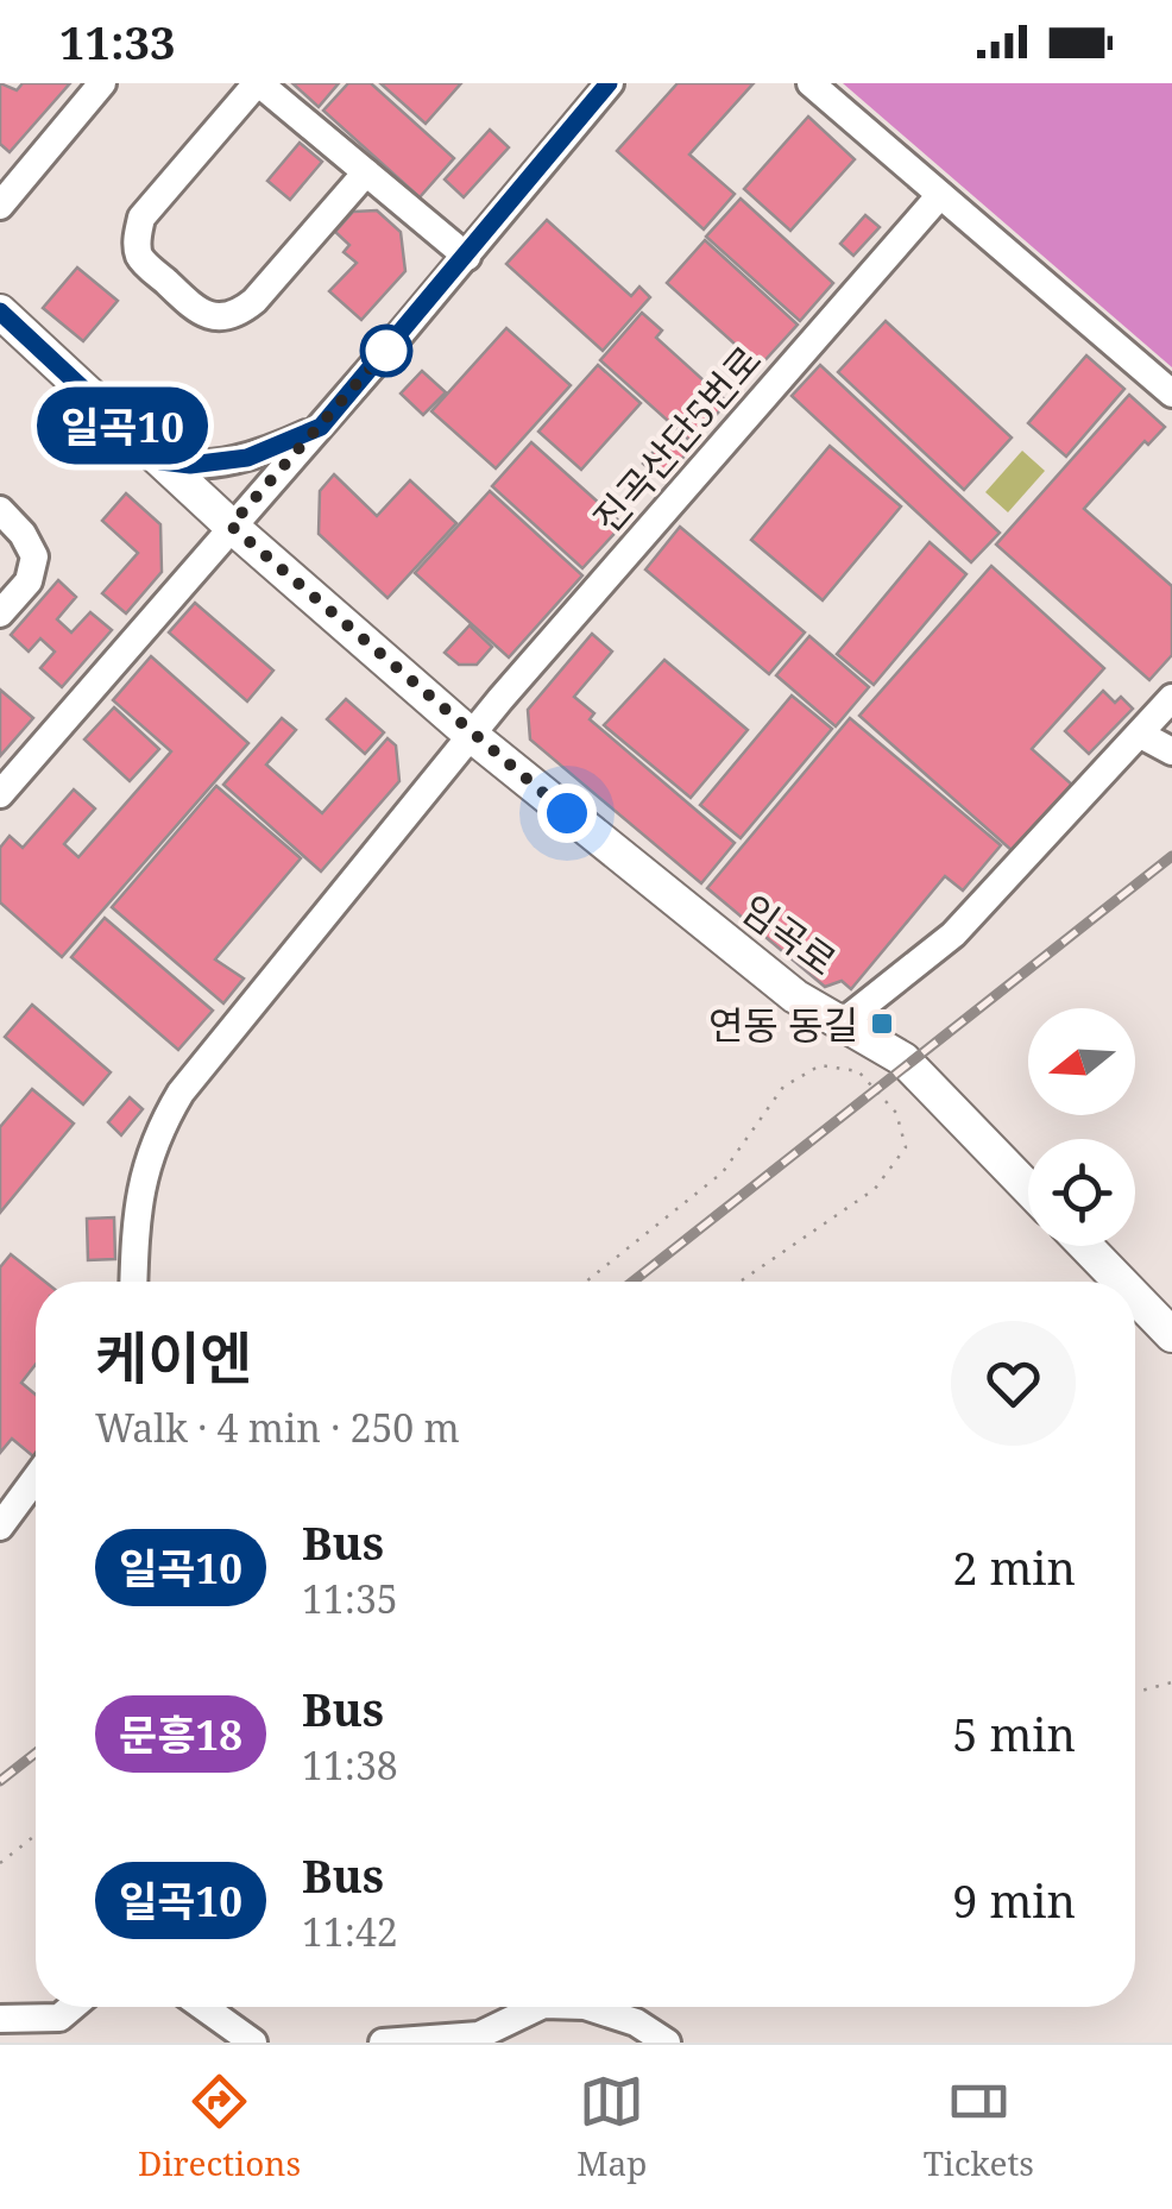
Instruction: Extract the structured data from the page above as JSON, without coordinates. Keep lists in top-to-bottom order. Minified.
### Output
{"streets":{"main road":["임곡로"],"street":["진곡산단5번로"]},"crossings":[["진곡산단5번로","임곡로"]],"places":{"transit":["연동 동길"]},"lines":["bus line 일곡10"],"north":"left","page":{"status":"11:33","on_map":"일곡10","heading":["케이엔","Walk · 4 min · 250 m"],"list":[{"mark":"일곡10","name":"Bus","note":"11:35","value":"2 min"},{"mark":"문흥18","name":"Bus","note":"11:38","value":"5 min"},{"mark":"일곡10","name":"Bus","note":"11:42","value":"9 min"}],"tabs":["Directions","Map","Tickets"]}}
